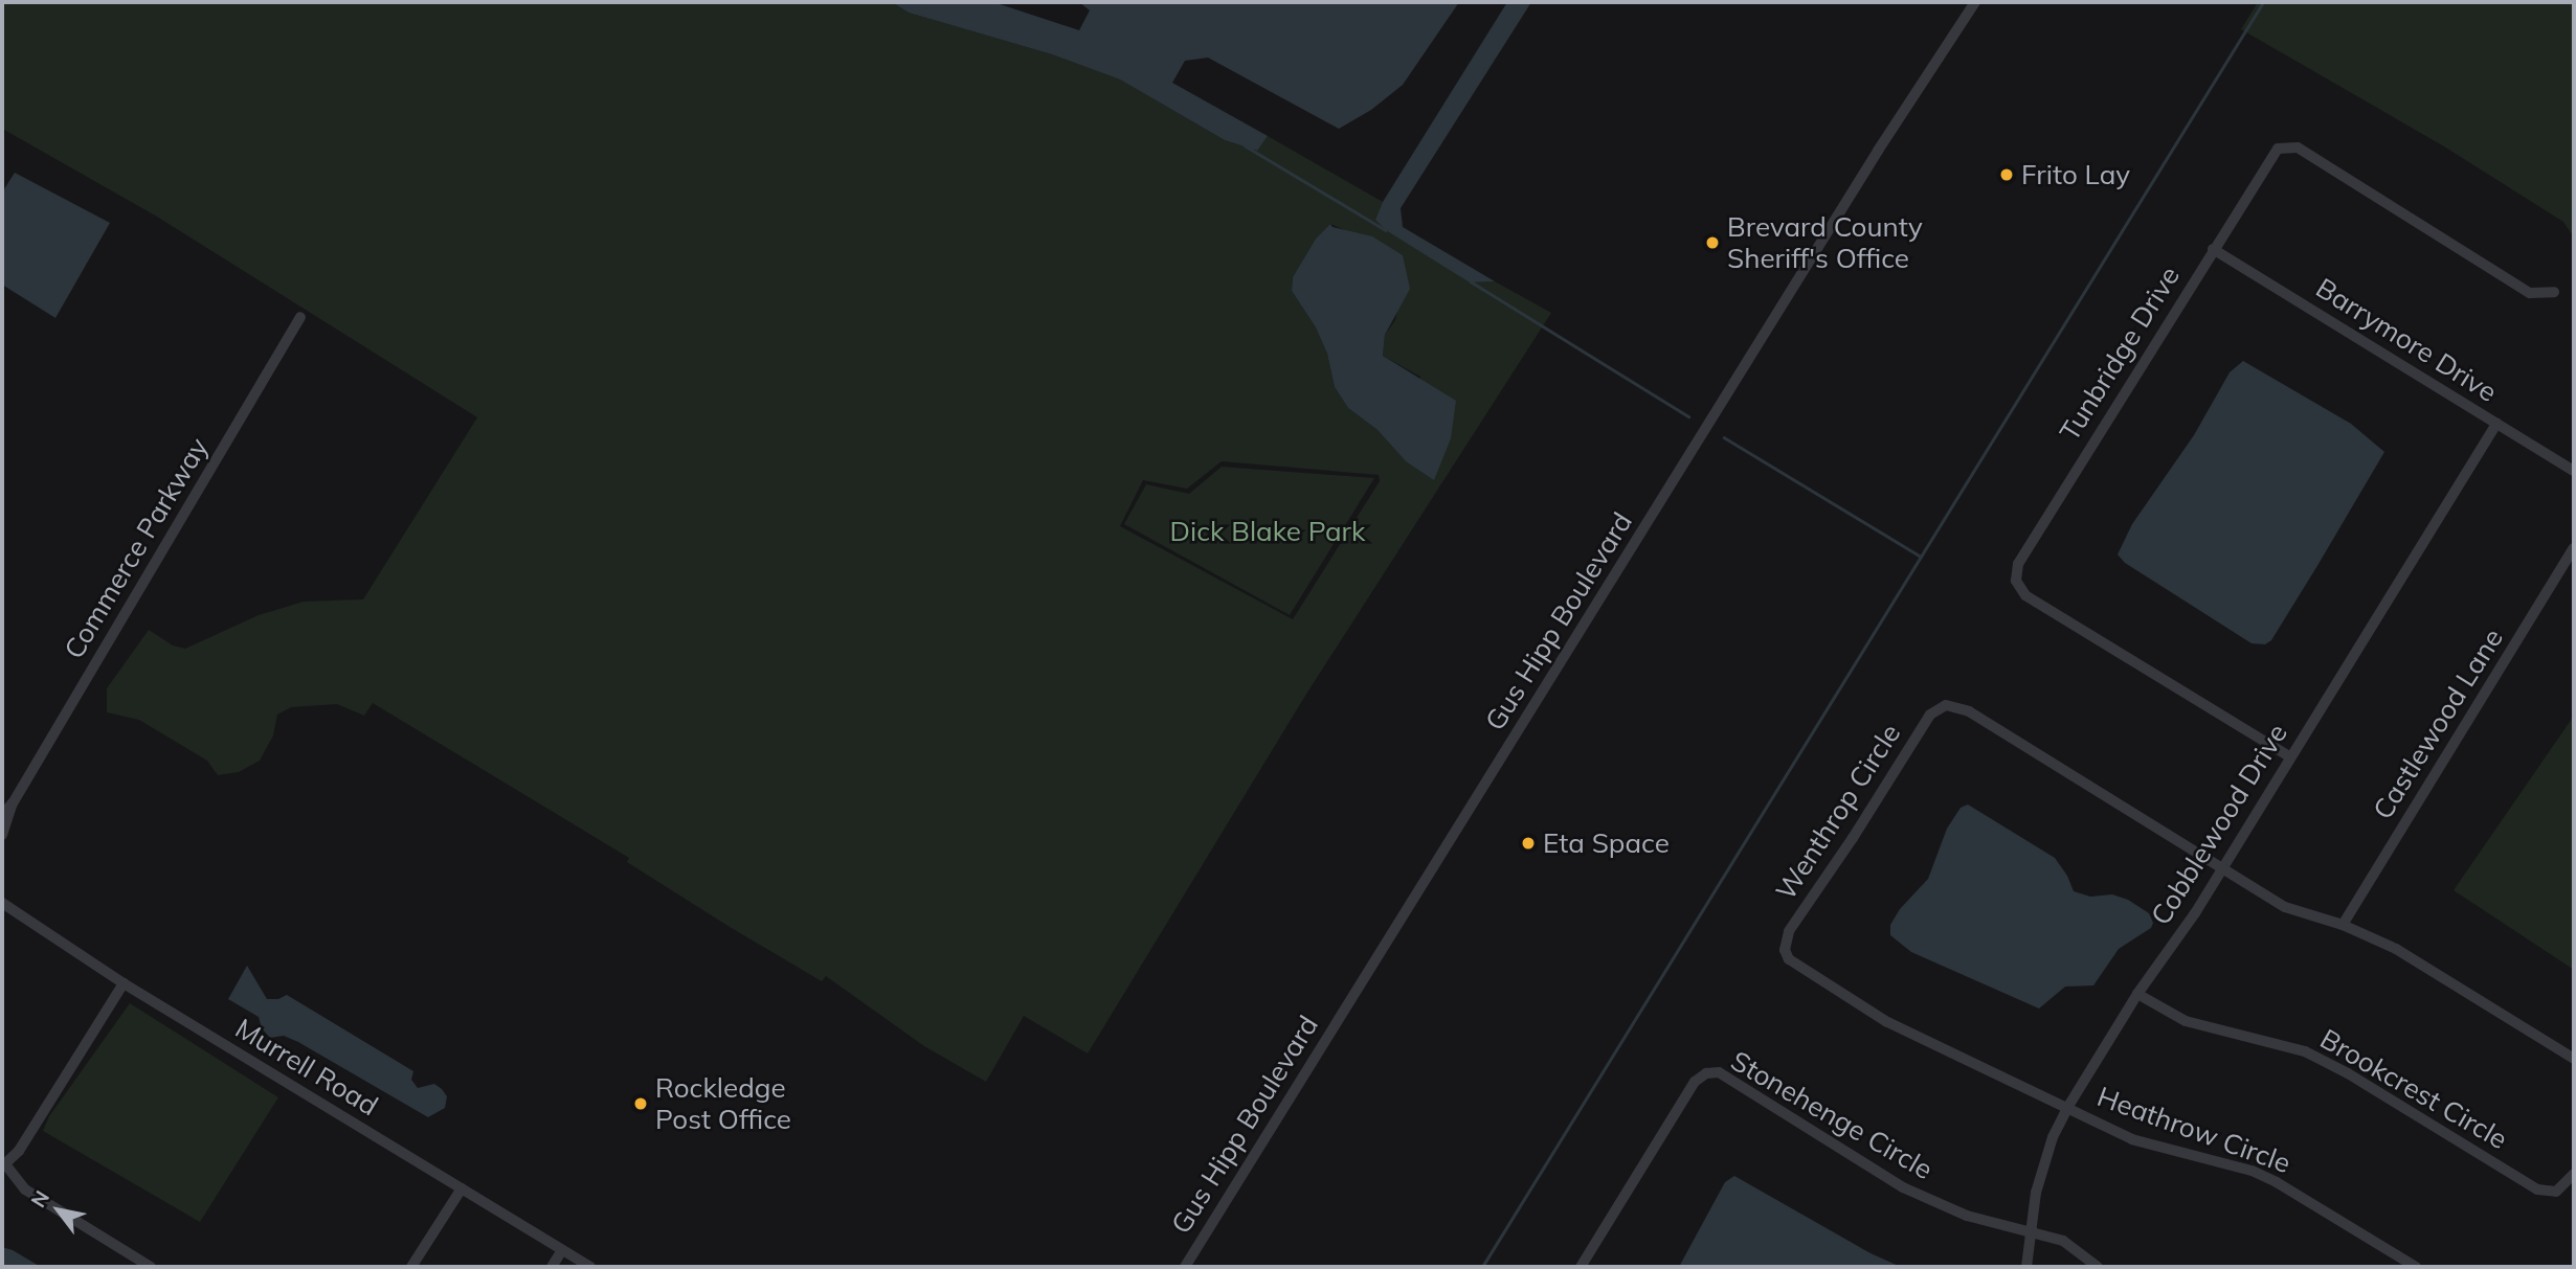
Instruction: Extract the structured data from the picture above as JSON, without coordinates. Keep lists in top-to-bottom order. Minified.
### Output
{"streets":{"street":["Barrymore Drive","Tunbridge Drive","Commerce Parkway","Gus Hipp Boulevard","Castlewood Lane","Wenthrop Circle","Cobblewood Drive","Murrell Road","Brookcrest Circle","Stonehenge Circle","Heathrow Circle"]},"crossings":[["Barrymore Drive","Tunbridge Drive"],["Barrymore Drive","Cobblewood Drive"],["Tunbridge Drive","Cobblewood Drive"],["Wenthrop Circle","Cobblewood Drive"],["Wenthrop Circle","Heathrow Circle"],["Cobblewood Drive","Brookcrest Circle"],["Cobblewood Drive","Stonehenge Circle"],["Cobblewood Drive","Heathrow Circle"]],"parks":["Dick Blake Park"],"places":["Frito Lay","Brevard County Sheriff's Office","Eta Space","Rockledge Post Office"],"north":"top left"}
